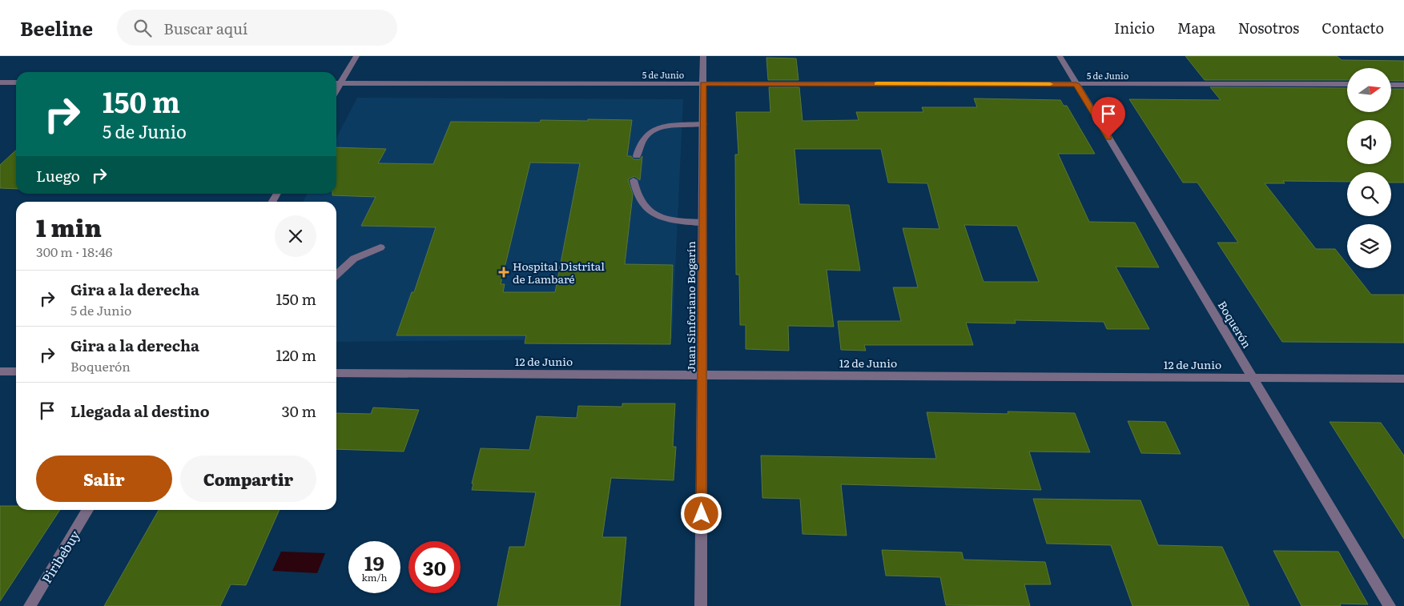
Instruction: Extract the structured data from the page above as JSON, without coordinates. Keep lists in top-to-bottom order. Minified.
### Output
{"streets":{"street":["5 de Junio","Juan Sinforiano Bogarín","Boquerón","12 de Junio","Piribebuy"]},"crossings":[["5 de Junio","Juan Sinforiano Bogarín"],["5 de Junio","Boquerón"],["Juan Sinforiano Bogarín","12 de Junio"],["Boquerón","12 de Junio"]],"places":{"health":["Hospital Distrital de Lambaré"]},"north":"right","page":{"header":"Beeline","search":"Buscar aquí","nav":["Inicio","Mapa","Nosotros","Contacto"],"turn":["150 m","5 de Junio"],"then":"Luego","heading":["1 min","300 m · 18:46"],"list":[{"name":"Gira a la derecha","note":"5 de Junio","value":"150 m"},{"name":"Gira a la derecha","note":"Boquerón","value":"120 m"},{"name":"Llegada al destino","value":"30 m"}],"buttons":["Salir","Compartir"],"speed":"19 km/h","limit":"30"}}
